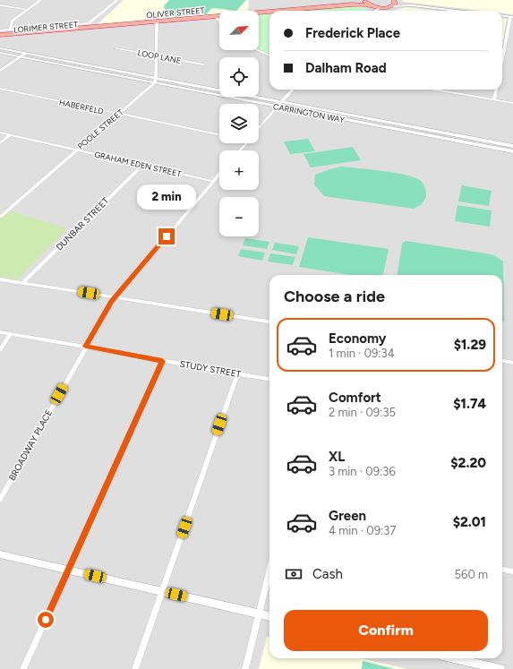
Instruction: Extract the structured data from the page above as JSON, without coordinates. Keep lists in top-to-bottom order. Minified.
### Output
{"streets":{"highway":["OLIVER STREET"],"street":["LORIMER STREET","LOOP LANE","HABERFELD","CARRINGTON WAY","POOLE STREET","GRAHAM EDEN STREET","DUNBAR STREET","STUDY STREET","BROADWAY PLACE"]},"crossings":[["HABERFELD","POOLE STREET"],["CARRINGTON WAY","POOLE STREET"],["POOLE STREET","GRAHAM EDEN STREET"],["GRAHAM EDEN STREET","DUNBAR STREET"],["GRAHAM EDEN STREET","BROADWAY PLACE"],["STUDY STREET","BROADWAY PLACE"]],"north":"top right","page":{"map_buttons":["+","−"],"banner":["Frederick Place","Dalham Road"],"bubble":"2 min","heading":"Choose a ride","list":[{"name":"Economy","note":"1 min · 09:34","value":"$1.29"},{"name":"Comfort","note":"2 min · 09:35","value":"$1.74"},{"name":"XL","note":"3 min · 09:36","value":"$2.20"},{"name":"Green","note":"4 min · 09:37","value":"$2.01"}],"pay":["Cash","560 m"],"buttons":"Confirm"}}
